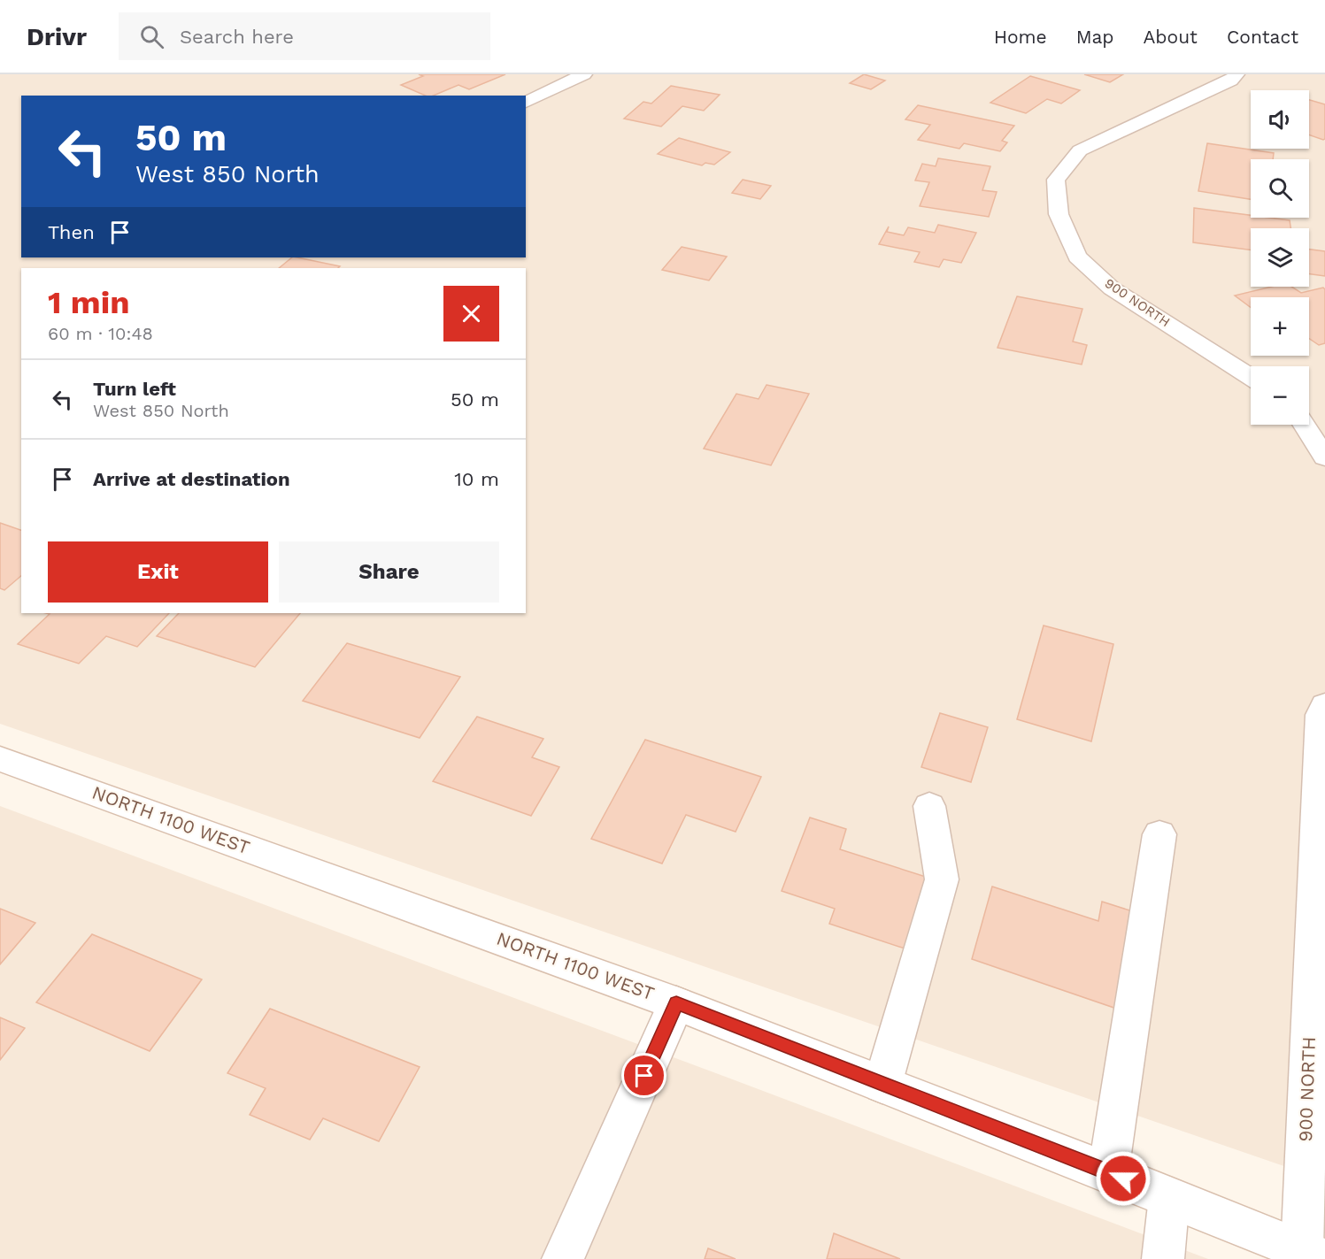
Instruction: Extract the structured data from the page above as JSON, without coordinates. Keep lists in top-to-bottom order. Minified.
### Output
{"streets":{"street":["900 NORTH","NORTH 1100 WEST"]},"crossings":[["900 NORTH","NORTH 1100 WEST"]],"page":{"header":"Drivr","search":"Search here","nav":["Home","Map","About","Contact"],"map_buttons":["+","−"],"turn":["50 m","West 850 North"],"then":"Then","heading":["1 min","60 m · 10:48"],"list":[{"name":"Turn left","note":"West 850 North","value":"50 m"},{"name":"Arrive at destination","value":"10 m"}],"buttons":["Exit","Share"]}}
